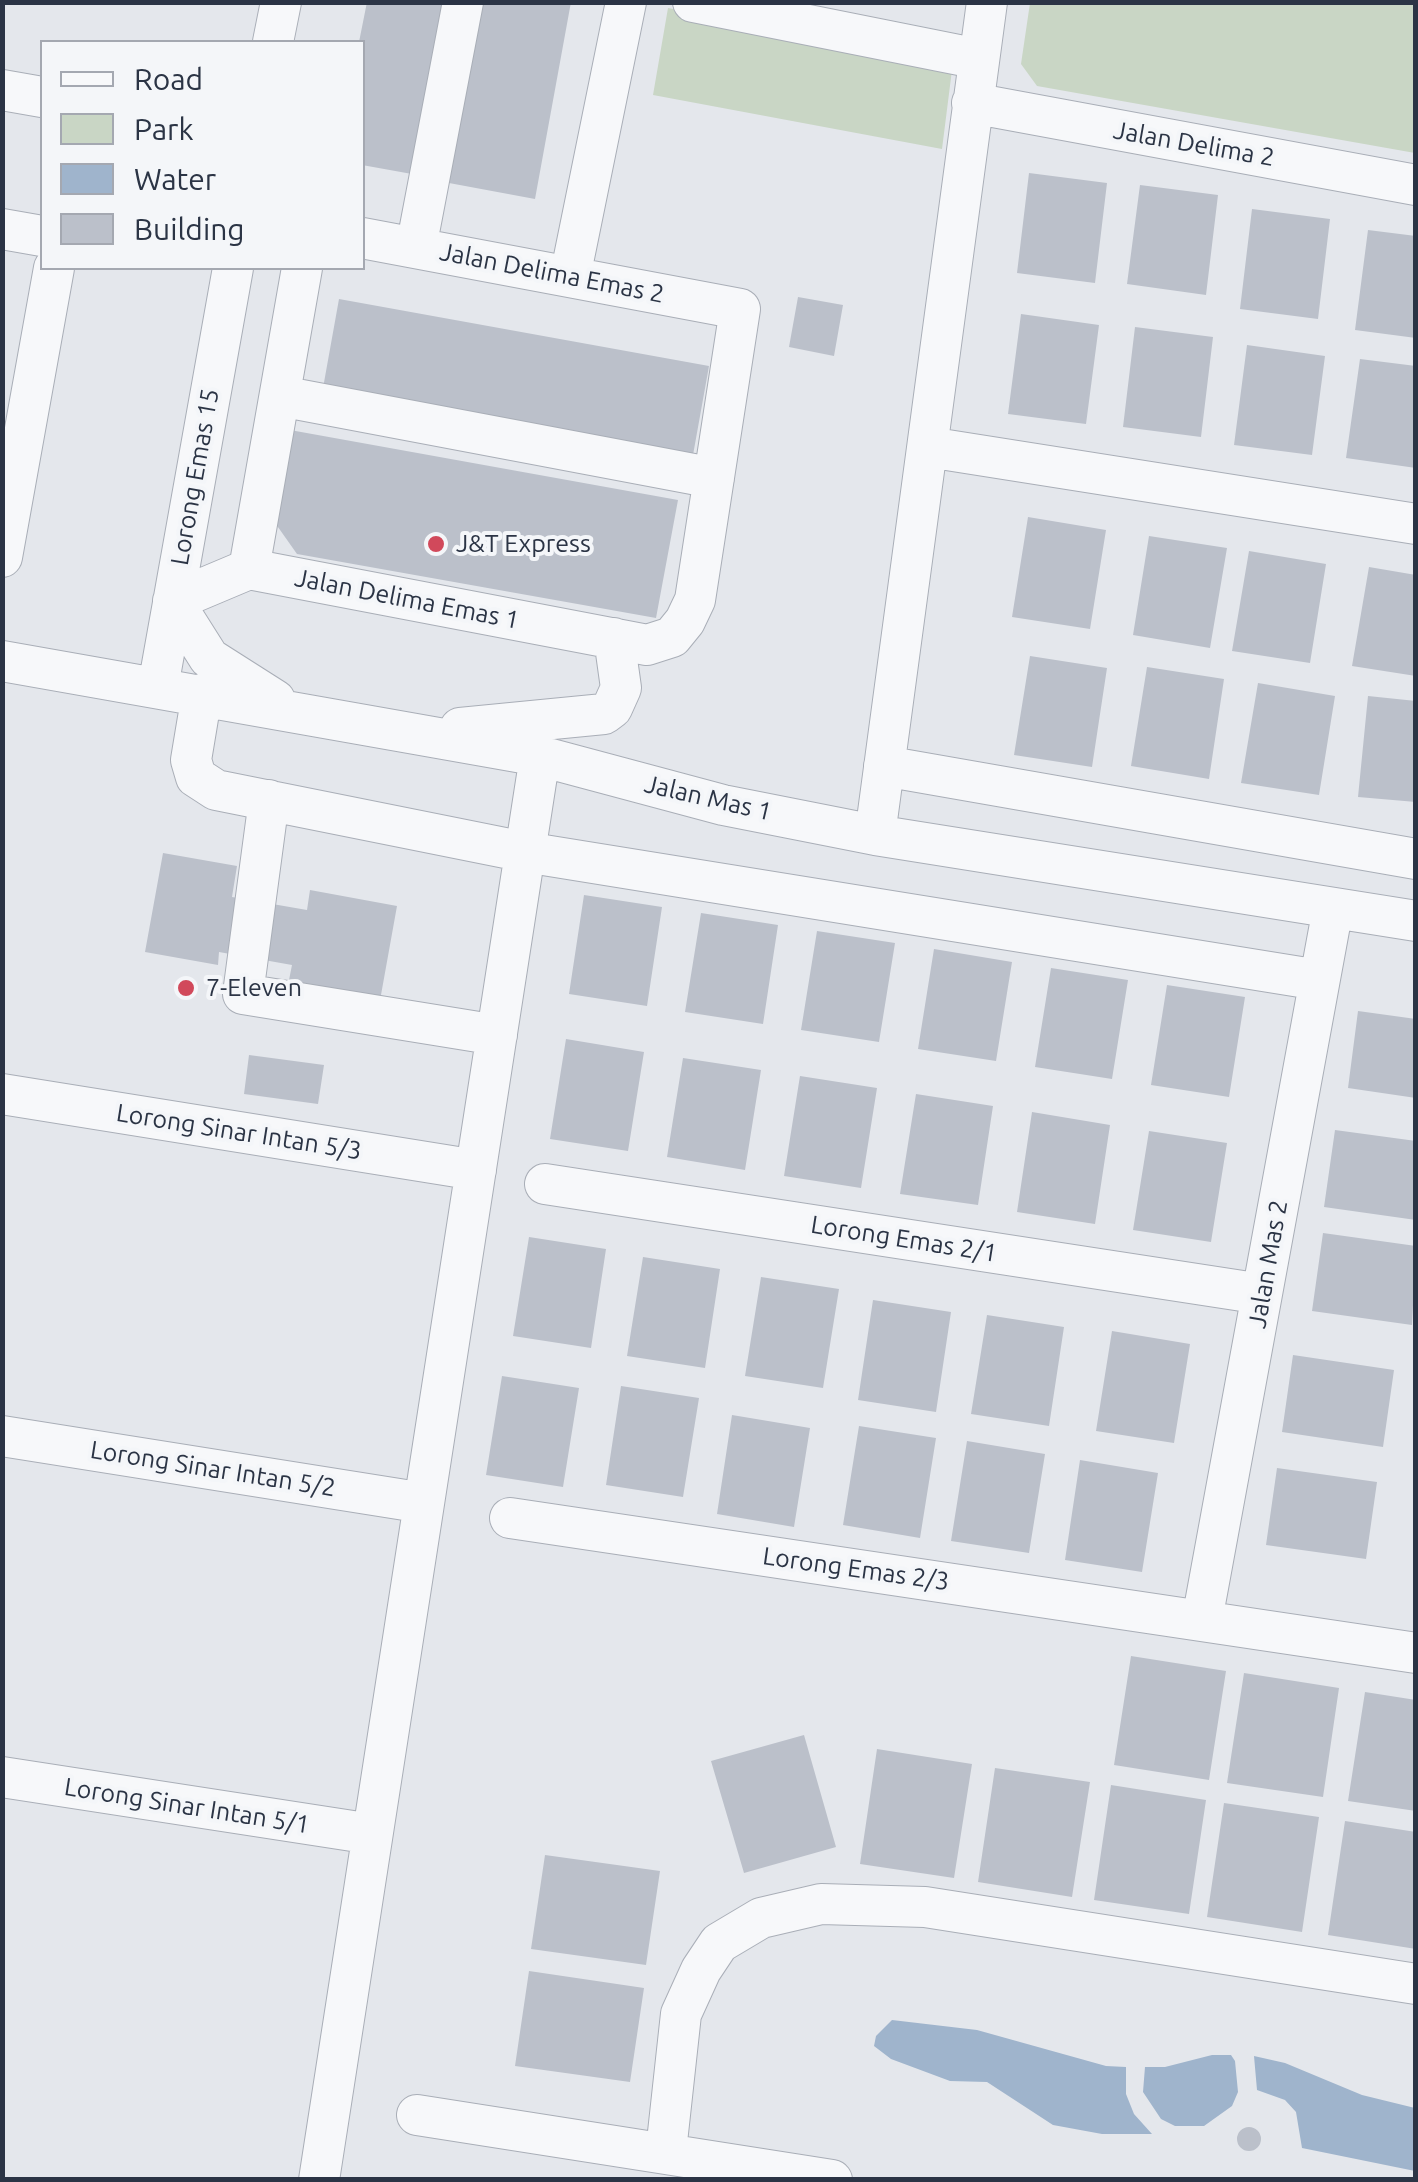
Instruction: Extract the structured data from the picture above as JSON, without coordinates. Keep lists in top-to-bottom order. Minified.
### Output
{"streets":{"street":["Jalan Delima 2","Jalan Delima Emas 2","Lorong Emas 15","Jalan Delima Emas 1","Jalan Mas 1","Lorong Sinar Intan 5/3","Lorong Emas 2/1","Jalan Mas 2","Lorong Sinar Intan 5/2","Lorong Emas 2/3","Lorong Sinar Intan 5/1"]},"crossings":[["Lorong Emas 15","Jalan Mas 1"],["Jalan Mas 1","Jalan Mas 2"],["Lorong Emas 2/1","Jalan Mas 2"],["Jalan Mas 2","Lorong Emas 2/3"]],"places":["J&T Express","7-Eleven"],"legend":["Road","Park","Water","Building"]}
